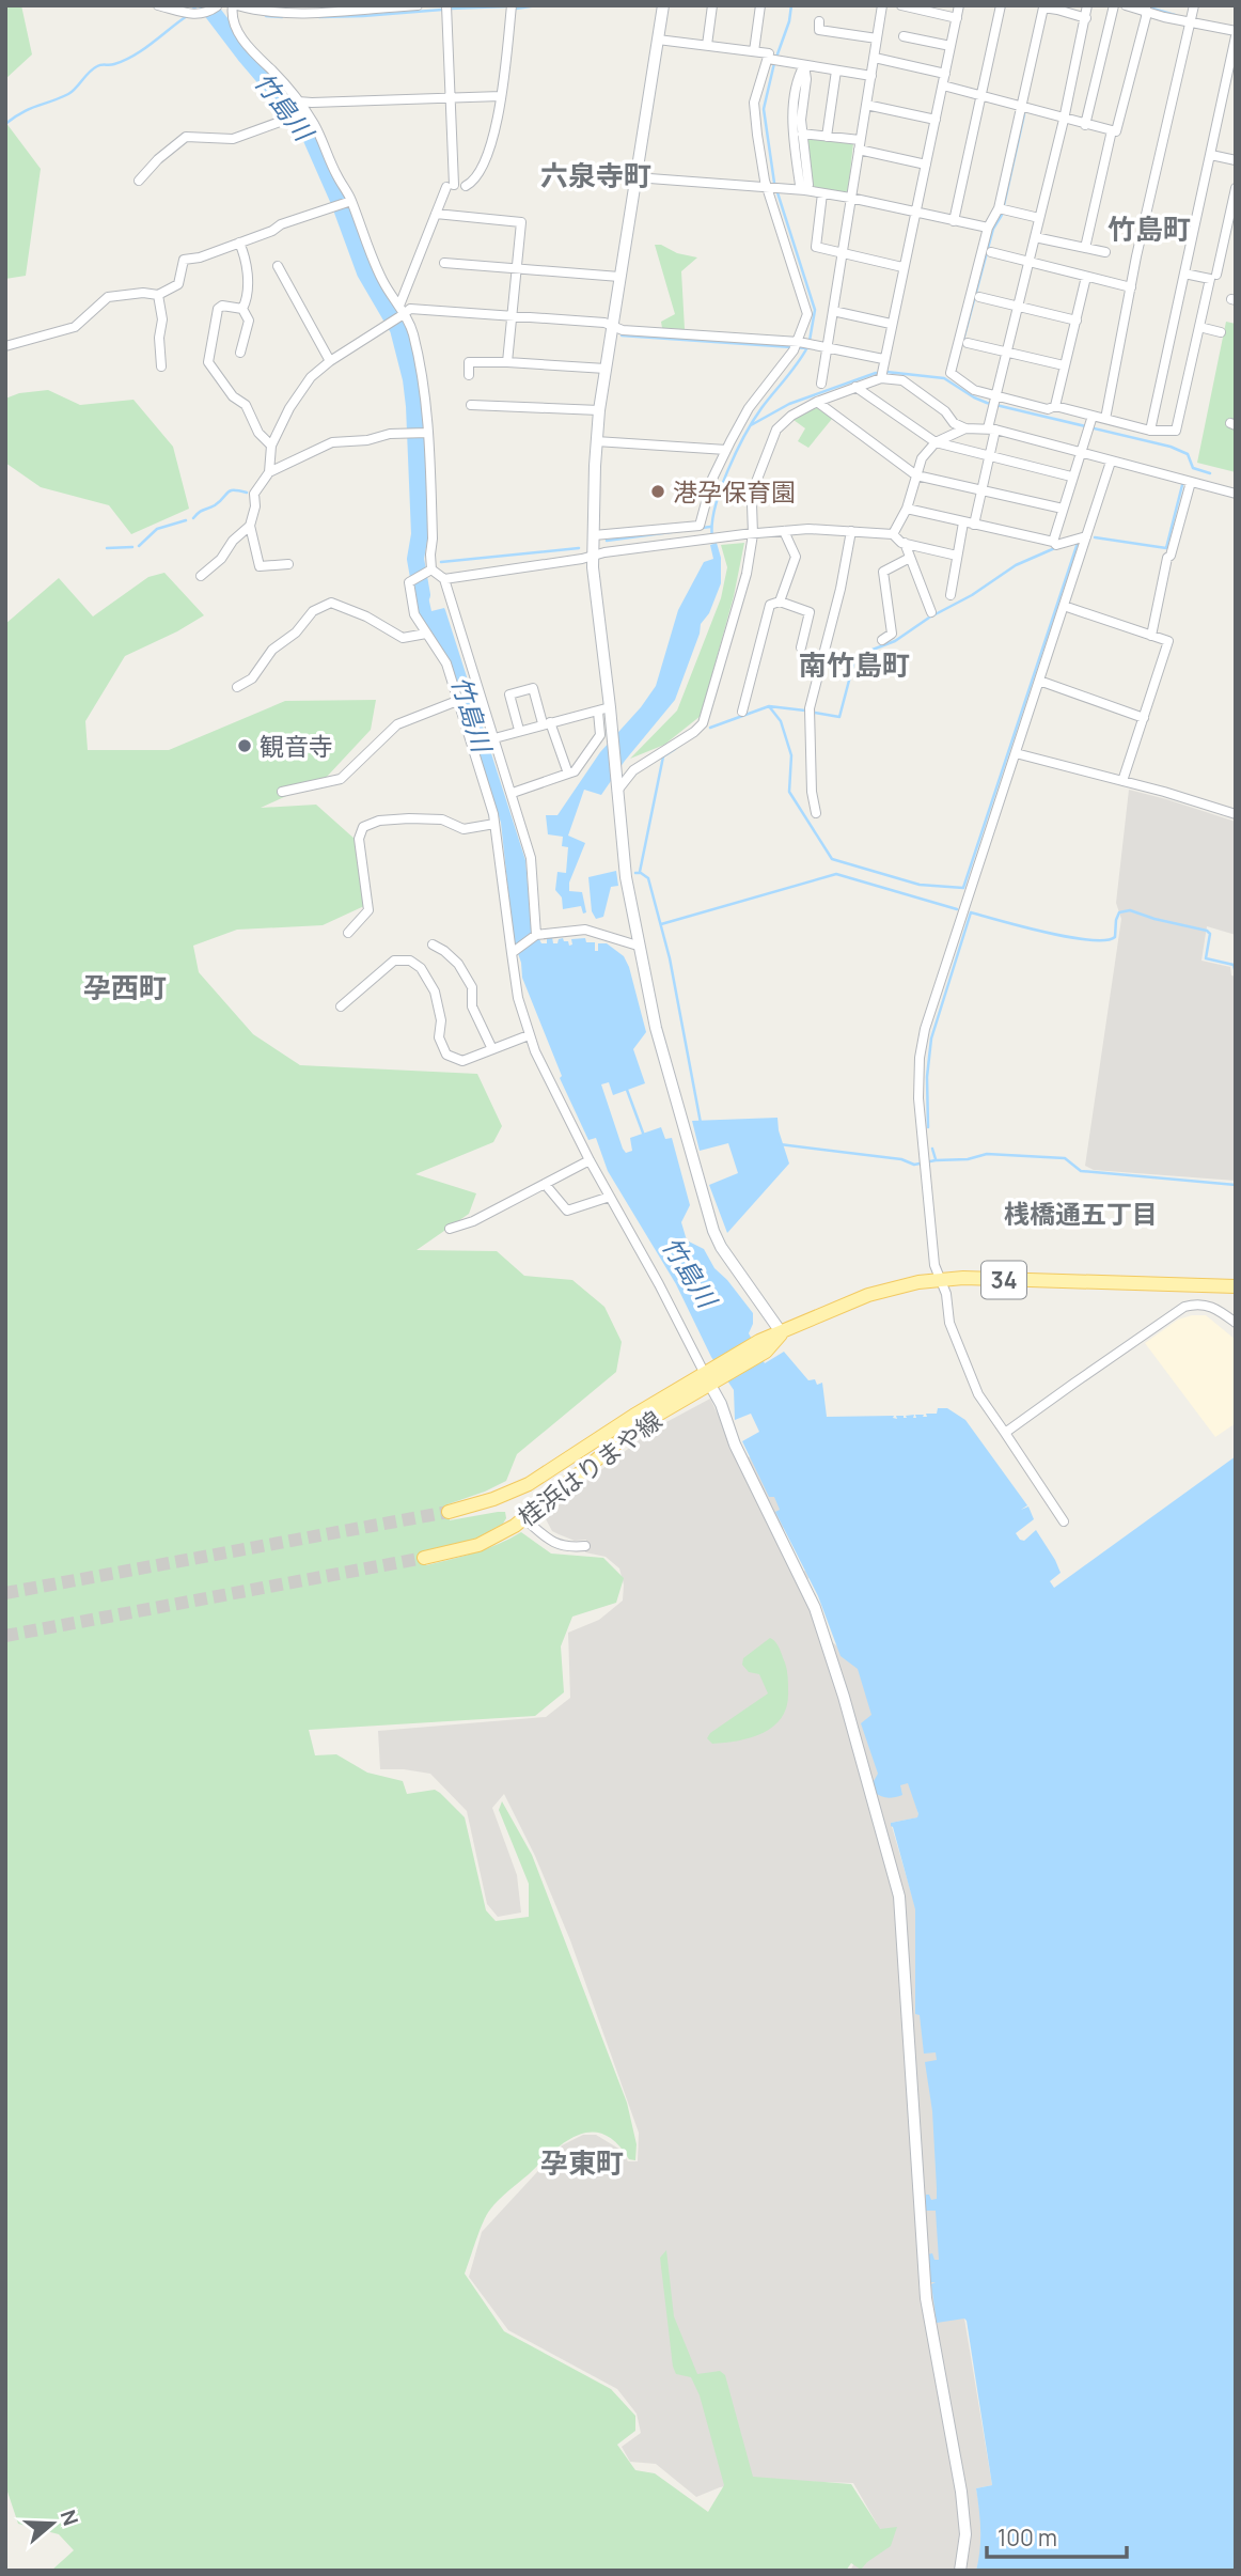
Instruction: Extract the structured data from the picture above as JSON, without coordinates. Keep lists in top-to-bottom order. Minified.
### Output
{"streets":{"main road":["34","桂浜はりまや線"]},"districts":["六泉寺町","竹島町","南竹島町","孕西町","桟橋通五丁目","孕東町"],"water":["竹島川"],"places":["港孕保育園","観音寺"],"scale_bar":"100 m","north":"right"}
